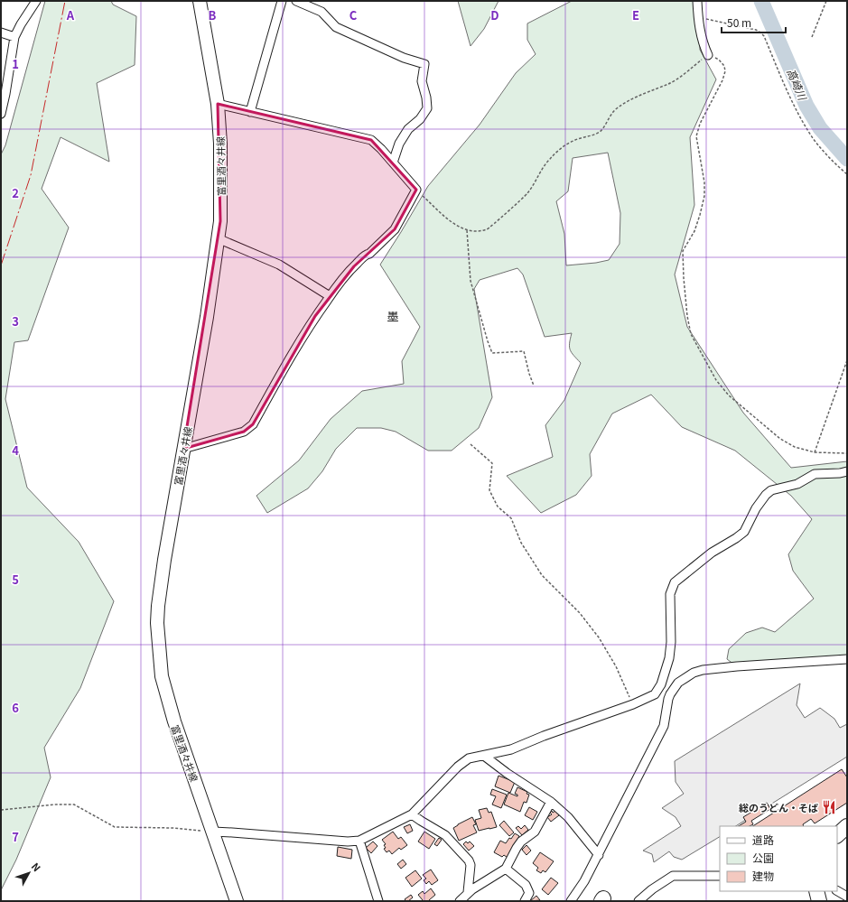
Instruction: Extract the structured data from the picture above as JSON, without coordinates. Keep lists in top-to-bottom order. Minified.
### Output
{"streets":{"main road":["富里酒々井線"]},"districts":["墨"],"water":["高崎川"],"places":{"restaurant":["総のうどん・そば"]},"legend":["道路","公園","建物"],"scale_bar":"50 m","north":"top right","grid":{"columns":["A","B","C","D","E"],"rows":["1","2","3","4","5","6","7"]}}
